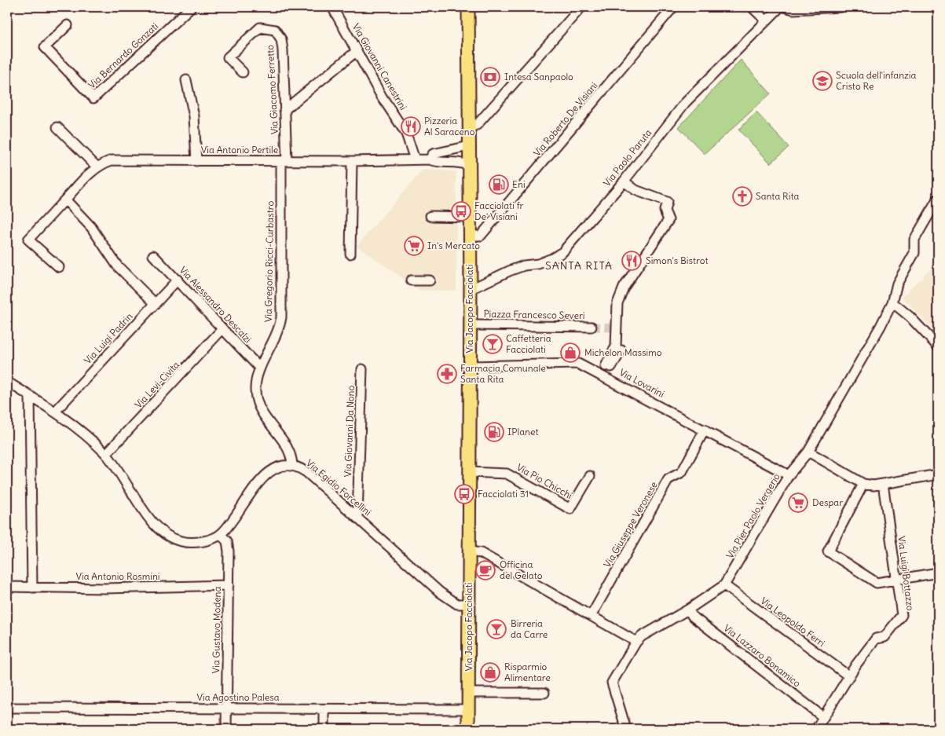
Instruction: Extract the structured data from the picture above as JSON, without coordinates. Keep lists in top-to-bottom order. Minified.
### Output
{"streets":{"main road":["Via Jacopo Facciolati"],"street":["Via Bernardo Gonzati","Via Giovanni Canestrini","Via Giacomo Ferretto","Via Roberto De Visiani","Via Antonio Pertile","Via Paolo Paruta","Via Gregorio Ricci-Curbastro","Via Alessandro Descalzi","Piazza Francesco Severi","Via Luigi Padrin","Via Lovarini","Via Levi-Civita","Via Giovanni Da Nono","Via Pio Chicchi","Via Egidio Forcellini","Via Pier Paolo Vergerio","Via Giuseppe Veronese","Via Luigi Bottazzo","Via Antonio Rosmini","Via Leopoldo Ferri","Via Gustavo Modena","Via Lazzaro Bonamico","Via Agostino Palesa"]},"crossings":[["Via Giovanni Canestrini","Via Antonio Pertile"],["Via Giacomo Ferretto","Via Antonio Pertile"],["Via Giacomo Ferretto","Via Gregorio Ricci-Curbastro"],["Via Roberto De Visiani","Via Jacopo Facciolati"],["Via Antonio Pertile","Via Gregorio Ricci-Curbastro"],["Via Antonio Pertile","Via Jacopo Facciolati"],["Via Paolo Paruta","Via Jacopo Facciolati"],["Via Gregorio Ricci-Curbastro","Via Alessandro Descalzi"],["Via Gregorio Ricci-Curbastro","Via Egidio Forcellini"],["Via Alessandro Descalzi","Via Luigi Padrin"],["Via Alessandro Descalzi","Via Levi-Civita"],["Via Jacopo Facciolati","Via Lovarini"],["Via Jacopo Facciolati","Via Pio Chicchi"],["Via Jacopo Facciolati","Via Egidio Forcellini"],["Via Jacopo Facciolati","Via Agostino Palesa"],["Via Luigi Padrin","Via Egidio Forcellini"],["Via Lovarini","Via Pier Paolo Vergerio"],["Via Lovarini","Via Giuseppe Veronese"],["Via Levi-Civita","Via Egidio Forcellini"],["Via Giovanni Da Nono","Via Egidio Forcellini"],["Via Egidio Forcellini","Via Gustavo Modena"],["Via Pier Paolo Vergerio","Via Leopoldo Ferri"],["Via Pier Paolo Vergerio","Via Lazzaro Bonamico"],["Via Luigi Bottazzo","Via Leopoldo Ferri"],["Via Luigi Bottazzo","Via Lazzaro Bonamico"],["Via Antonio Rosmini","Via Gustavo Modena"],["Via Gustavo Modena","Via Agostino Palesa"]],"districts":["SANTA RITA"],"places":{"bank":["Intesa Sanpaolo"],"school or university":["Scuola dell'infanzia Cristo Re"],"restaurant":["Pizzeria Al Saraceno","Simon's Bistrot"],"fuel station":["Eni","IPlanet"],"church":["Santa Rita"],"bus stop":["Facciolati fr De' Visiani","Facciolati 31"],"supermarket":["In's Mercato","Despar"],"bar":["Caffetteria Facciolati","Birreria da Carre"],"shop":["Michelon Massimo","Risparmio Alimentare"],"pharmacy":["Farmacia Comunale Santa Rita"],"cafe":["Officina del Gelato"]}}
